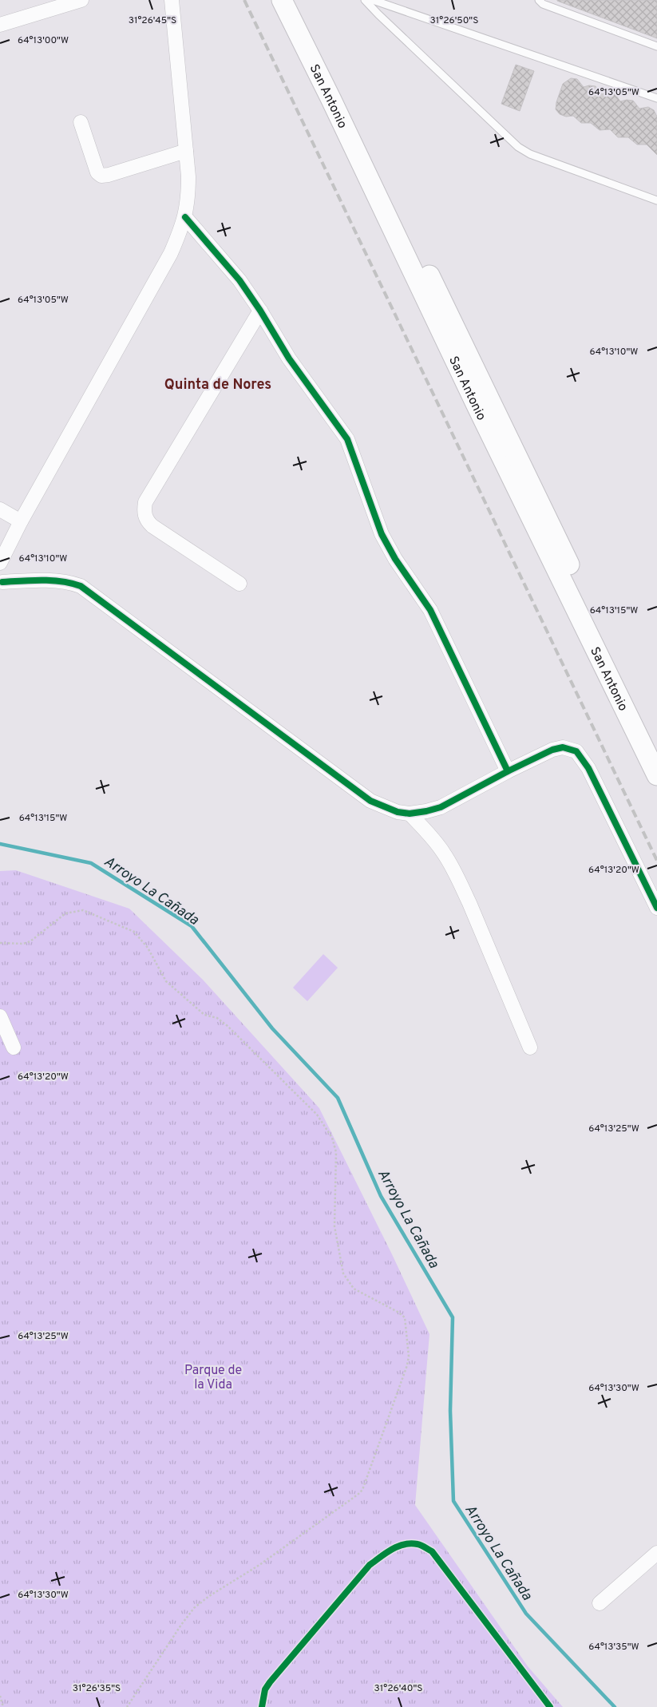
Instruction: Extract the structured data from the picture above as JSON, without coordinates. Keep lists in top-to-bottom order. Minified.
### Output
{"streets":{"main road":["San Antonio"]},"districts":["Quinta de Nores"],"water":["Arroyo La Cañada"],"parks":["Parque de la Vida"],"coordinates":["31°26'45\"S","31°26'50\"S","64°13'00\"W","64°13'05\"W","64°13'10\"W","64°13'15\"W","64°13'20\"W","64°13'25\"W","64°13'30\"W","64°13'35\"W","31°26'35\"S","31°26'40\"S"]}
